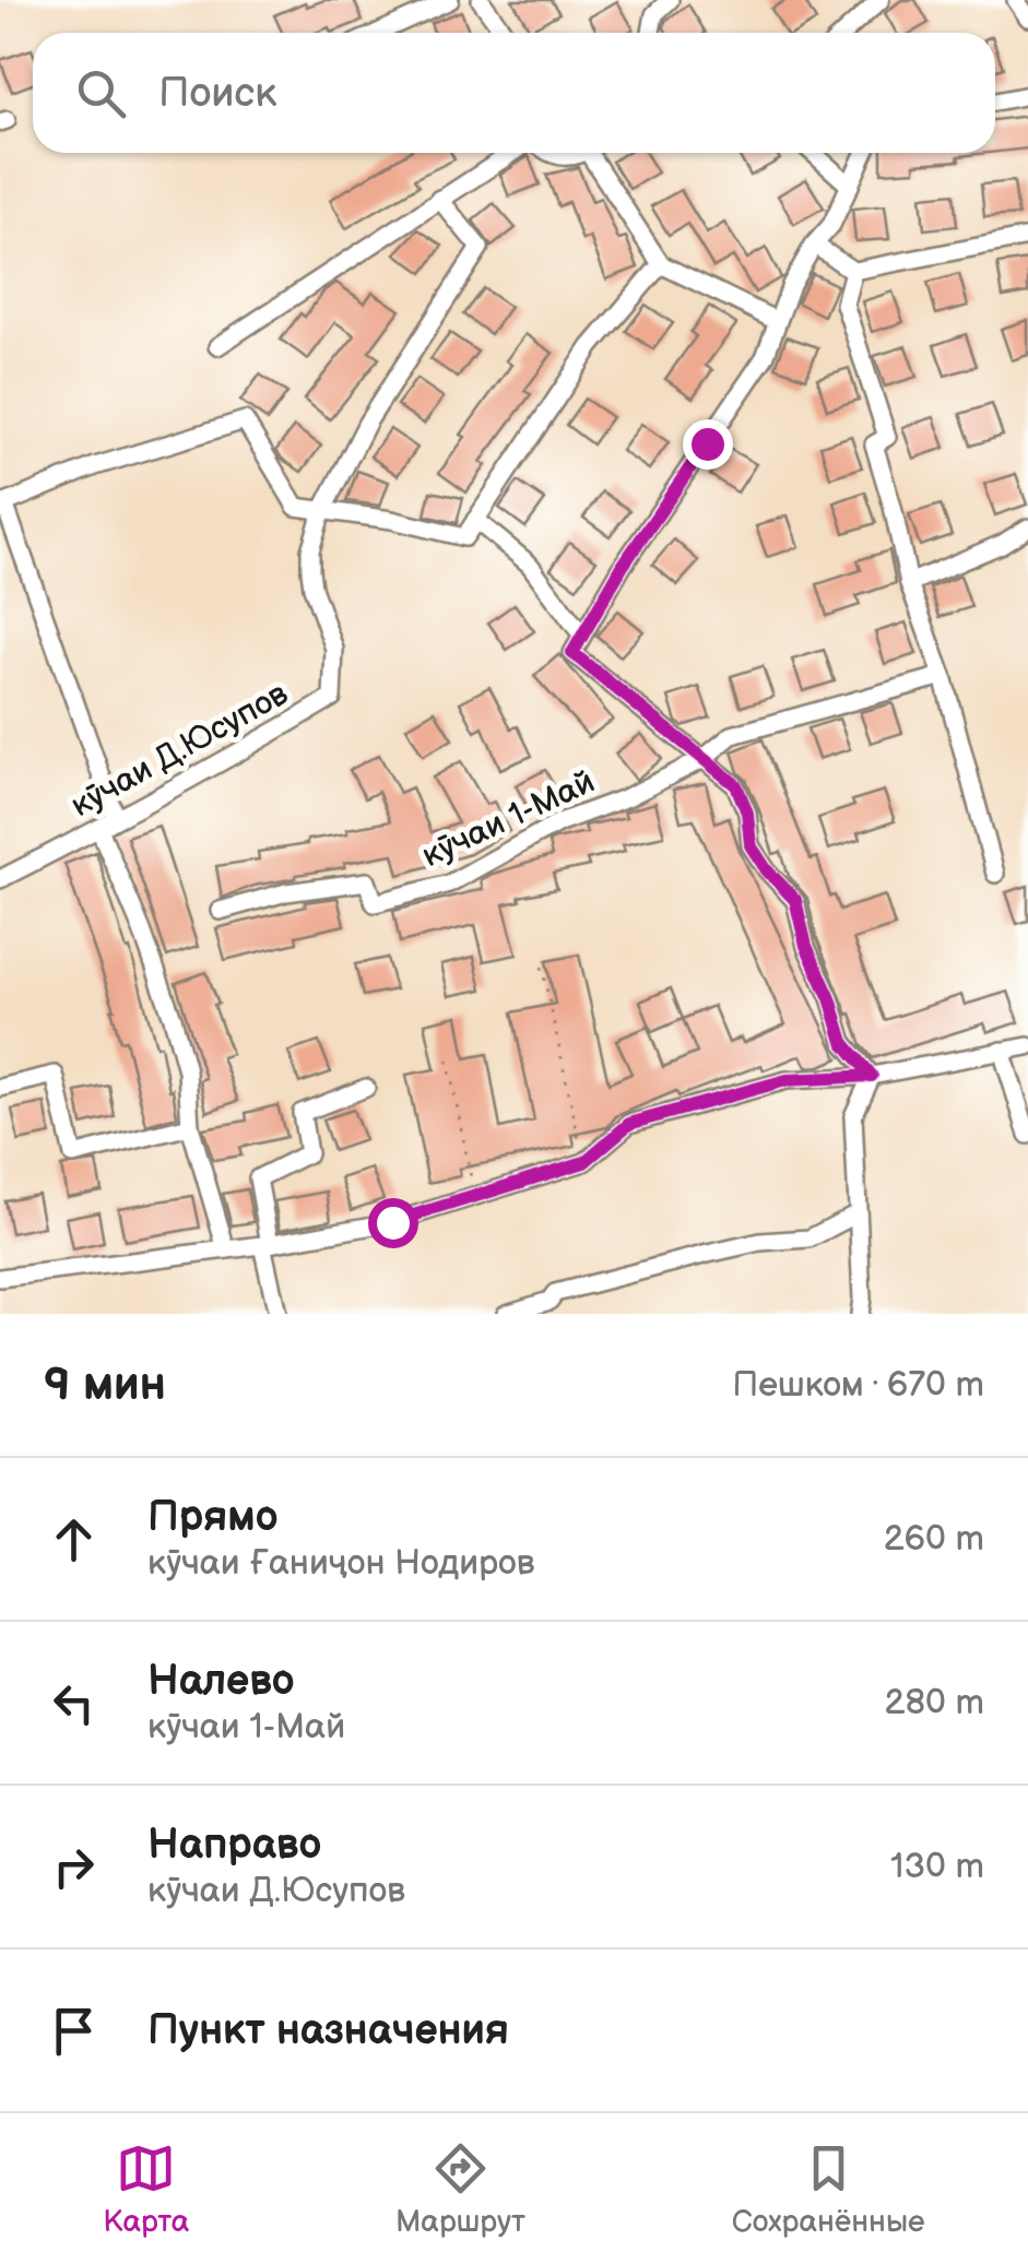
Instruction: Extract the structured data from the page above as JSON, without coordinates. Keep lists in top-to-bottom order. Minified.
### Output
{"streets":{"street":["кӯчаи Д.Юсупов","кӯчаи 1-Май"]},"page":{"search":"Поиск","heading":["9 мин","Пешком · 670 m"],"list":[["Прямо","кӯчаи Ғаниҷон Нодиров","260 m"],["Налево","кӯчаи 1-Май","280 m"],["Направо","кӯчаи Д.Юсупов","130 m"],"Пункт назначения"],"nav":["Карта","Маршрут","Сохранённые"]}}
